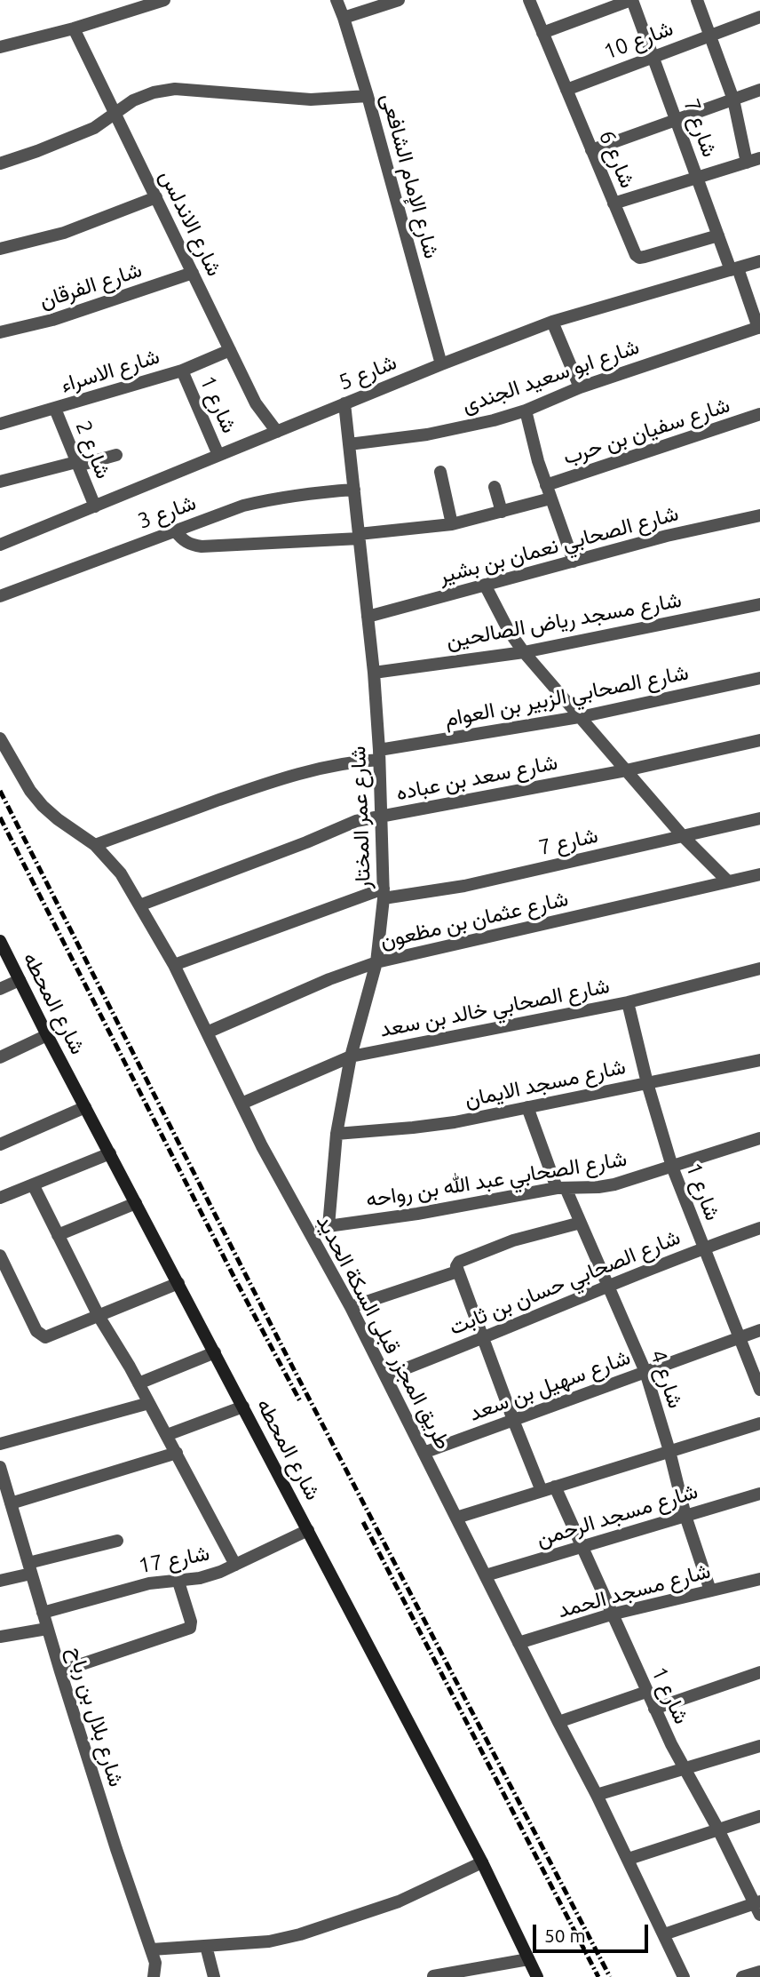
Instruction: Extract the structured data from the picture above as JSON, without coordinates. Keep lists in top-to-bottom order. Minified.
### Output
{"streets":{"street":["شارع 10","شارع 7","شارع 6","شارع الإمام الشافعى","شارع الاندلس","شارع الفرقان","شارع الاسراء","شارع 5","شارع ابو سعيد الجندى","شارع 1","شارع سفيان بن حرب","شارع 2","شارع 3","شارع الصحابي نعمان بن بشير","شارع مسجد رياض الصالحين","شارع الصحابي الزبير بن العوام","شارع سعد بن عباده","شارع عمر المختار","شارع عثمان بن مظعون","شارع المحطه","شارع الصحابي خالد بن سعد","شارع مسجد الايمان","شارع الصحابي عبد الله بن رواحه","شارع الصحابي حسان بن ثابت","طريق المجزر قبلى السكة الحديد","شارع 4","شارع سهيل بن سعد","شارع مسجد الرحمن","شارع 17","شارع مسجد الحمد","شارع بلال بن رباح"]},"crossings":[["شارع 10","شارع 7"],["شارع 10","شارع 6"],["شارع 7","شارع 6"],["شارع 7","شارع 5"],["شارع 7","شارع ابو سعيد الجندى"],["شارع 7","شارع عمر المختار"],["شارع 7","طريق المجزر قبلى السكة الحديد"],["شارع الإمام الشافعى","شارع 5"],["شارع الاندلس","شارع الفرقان"],["شارع الاندلس","شارع الاسراء"],["شارع الاندلس","شارع 5"],["شارع الاسراء","شارع 1"],["شارع الاسراء","شارع 2"],["شارع 5","شارع 1"],["شارع 5","شارع 2"],["شارع 5","شارع عمر المختار"],["شارع ابو سعيد الجندى","شارع عمر المختار"],["شارع 1","شارع الصحابي خالد بن سعد"],["شارع 1","شارع مسجد الايمان"],["شارع 1","شارع الصحابي عبد الله بن رواحه"],["شارع 1","شارع الصحابي حسان بن ثابت"],["شارع 1","شارع سهيل بن سعد"],["شارع 1","شارع مسجد الرحمن"],["شارع 1","شارع مسجد الحمد"],["شارع 3","شارع عمر المختار"],["شارع الصحابي نعمان بن بشير","شارع عمر المختار"],["شارع مسجد رياض الصالحين","شارع عمر المختار"],["شارع الصحابي الزبير بن العوام","شارع عمر المختار"],["شارع الصحابي الزبير بن العوام","طريق المجزر قبلى السكة الحديد"],["شارع سعد بن عباده","شارع عمر المختار"],["شارع سعد بن عباده","طريق المجزر قبلى السكة الحديد"],["شارع عمر المختار","شارع عثمان بن مظعون"],["شارع عمر المختار","شارع الصحابي خالد بن سعد"],["شارع عمر المختار","شارع مسجد الايمان"],["شارع عمر المختار","شارع الصحابي عبد الله بن رواحه"],["شارع عثمان بن مظعون","طريق المجزر قبلى السكة الحديد"],["شارع المحطه","شارع 17"],["شارع الصحابي خالد بن سعد","طريق المجزر قبلى السكة الحديد"],["شارع مسجد الايمان","شارع 4"],["شارع الصحابي عبد الله بن رواحه","طريق المجزر قبلى السكة الحديد"],["شارع الصحابي عبد الله بن رواحه","شارع 4"],["شارع الصحابي حسان بن ثابت","طريق المجزر قبلى السكة الحديد"],["شارع الصحابي حسان بن ثابت","شارع 4"],["طريق المجزر قبلى السكة الحديد","شارع سهيل بن سعد"],["طريق المجزر قبلى السكة الحديد","شارع مسجد الرحمن"],["طريق المجزر قبلى السكة الحديد","شارع مسجد الحمد"],["شارع 4","شارع سهيل بن سعد"],["شارع 4","شارع مسجد الرحمن"],["شارع 4","شارع مسجد الحمد"],["شارع 17","شارع بلال بن رباح"]],"scale_bar":"50 m"}
